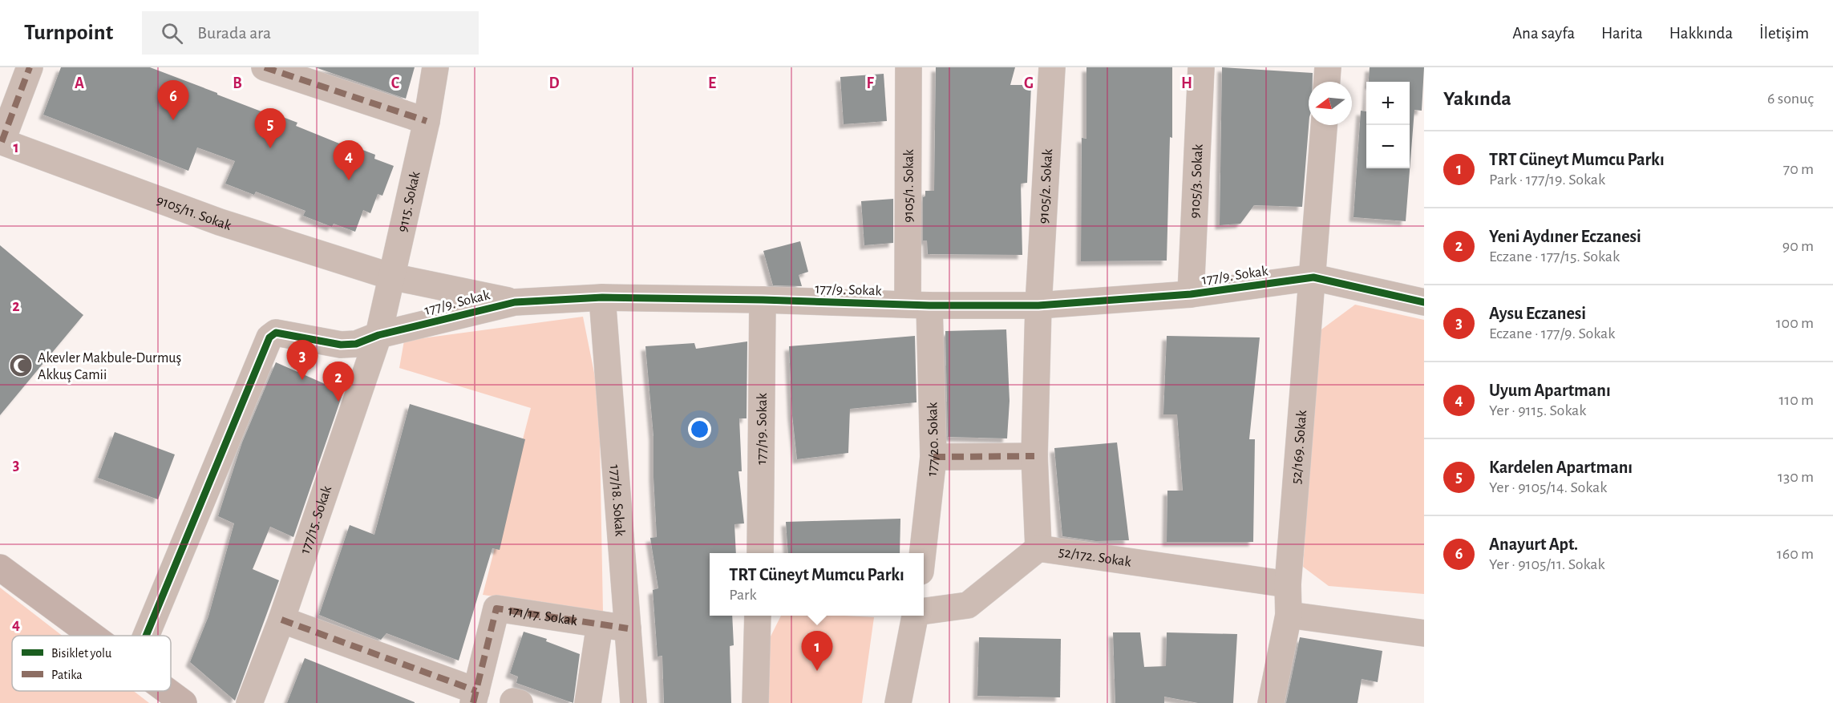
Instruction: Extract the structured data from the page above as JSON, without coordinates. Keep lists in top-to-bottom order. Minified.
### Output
{"streets":{"street":["9105/3. Sokak","9105/1. Sokak","9105/2. Sokak","9115. Sokak","9105/11. Sokak","177/9. Sokak","177/19. Sokak","177/20. Sokak","52/169. Sokak","177/18. Sokak","177/15. Sokak","52/172. Sokak","171/17. Sokak"]},"crossings":[["9105/3. Sokak","177/9. Sokak"],["9105/1. Sokak","177/9. Sokak"],["9105/1. Sokak","177/20. Sokak"],["9105/2. Sokak","177/9. Sokak"],["9105/2. Sokak","52/172. Sokak"],["9115. Sokak","9105/11. Sokak"],["9115. Sokak","177/9. Sokak"],["9115. Sokak","177/15. Sokak"],["9105/11. Sokak","177/9. Sokak"],["177/9. Sokak","177/19. Sokak"],["177/9. Sokak","177/20. Sokak"],["177/9. Sokak","52/169. Sokak"],["177/9. Sokak","177/18. Sokak"],["177/9. Sokak","177/15. Sokak"],["52/169. Sokak","52/172. Sokak"],["177/18. Sokak","171/17. Sokak"]],"places":{"mosque":["Akevler Makbule-Durmuş Akkuş Camii"]},"legend":["Bisiklet yolu","Patika"],"north":"left","page":{"header":"Turnpoint","search":"Burada ara","nav":["Ana sayfa","Harita","Hakkında","İletişim"],"heading":["Yakında","6 sonuç"],"pins":["6","5","4","3","2","1"],"map_buttons":["+","−"],"list":[{"mark":"1","name":"TRT Cüneyt Mumcu Parkı","note":"Park · 177/19. Sokak","value":"70 m"},{"mark":"2","name":"Yeni Aydıner Eczanesi","note":"Eczane · 177/15. Sokak","value":"90 m"},{"mark":"3","name":"Aysu Eczanesi","note":"Eczane · 177/9. Sokak","value":"100 m"},{"mark":"4","name":"Uyum Apartmanı","note":"Yer · 9115. Sokak","value":"110 m"},{"mark":"5","name":"Kardelen Apartmanı","note":"Yer · 9105/14. Sokak","value":"130 m"},{"mark":"6","name":"Anayurt Apt.","note":"Yer · 9105/11. Sokak","value":"160 m"}],"popup":["TRT Cüneyt Mumcu Parkı","Park"]},"grid":{"columns":["A","B","C","D","E","F","G","H"],"rows":["1","2","3","4"]}}
